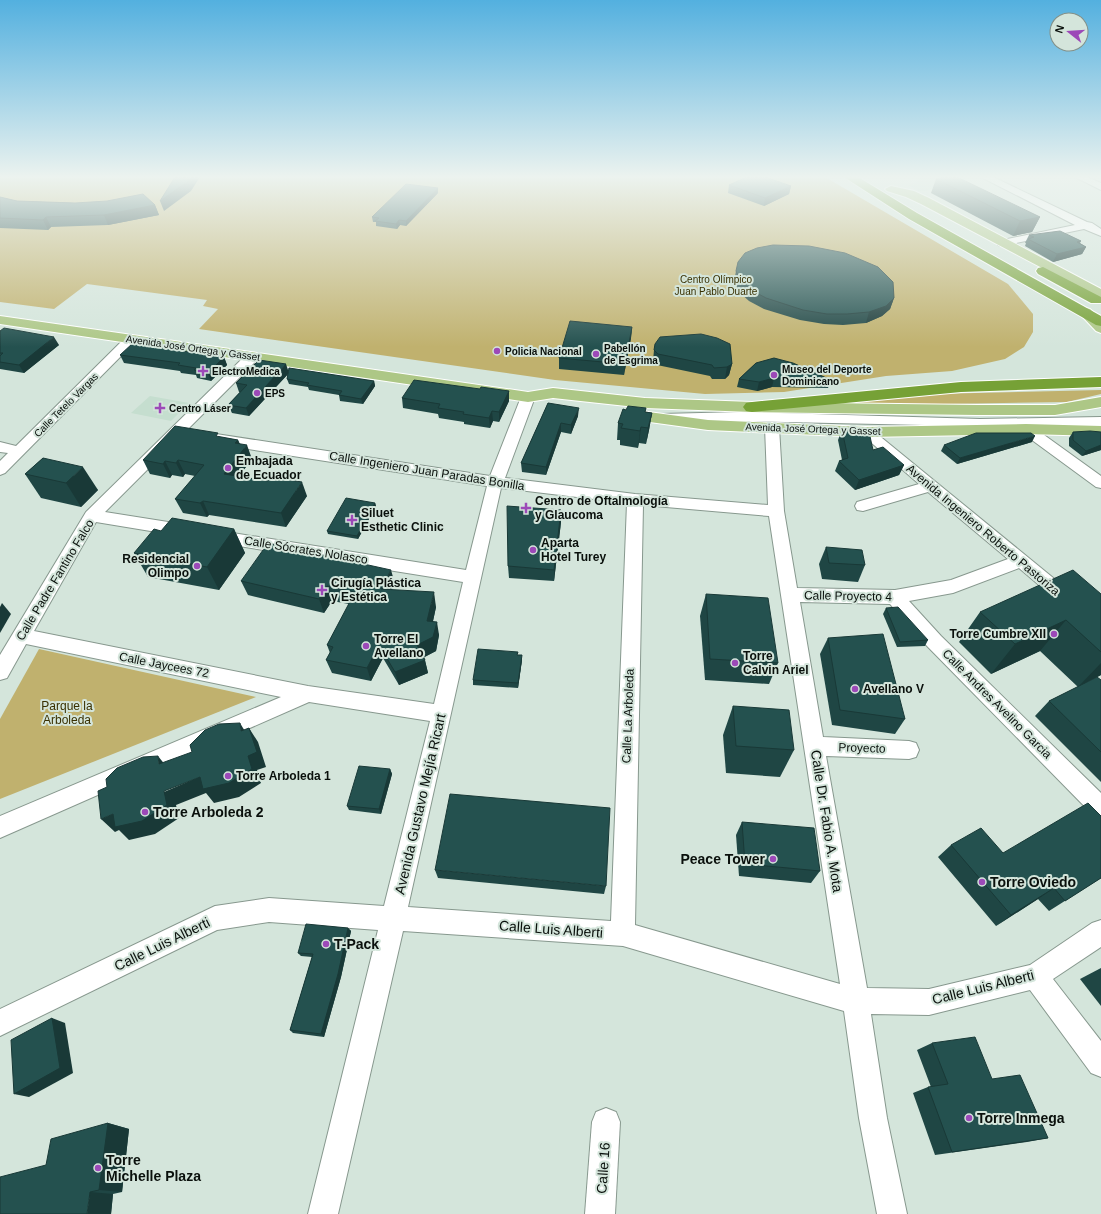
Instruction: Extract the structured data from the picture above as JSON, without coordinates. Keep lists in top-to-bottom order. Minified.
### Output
{"streets":{"main road":["Avenida José Ortega y Gasset"],"street":["Calle Tetelo Vargas","Calle Ingeniero Juan Paradas Bonilla","Avenida Ingeniero Roberto Pastoriza","Calle Sócrates Nolasco","Calle Padre Fantino Falco","Calle Proyecto 4","Calle Jaycees 72","Calle Andres Avelino Garcia","Calle La Arboleda","Proyecto","Avenida Gustavo Mejía Ricart","Calle Dr. Fabio A. Mota","Calle Luis Alberti","Calle 16"]},"crossings":[["Avenida José Ortega y Gasset","Calle Tetelo Vargas"],["Avenida José Ortega y Gasset","Avenida Ingeniero Roberto Pastoriza"],["Avenida José Ortega y Gasset","Calle Padre Fantino Falco"],["Avenida José Ortega y Gasset","Avenida Gustavo Mejía Ricart"],["Avenida José Ortega y Gasset","Calle Dr. Fabio A. Mota"],["Calle Ingeniero Juan Paradas Bonilla","Calle Padre Fantino Falco"],["Calle Ingeniero Juan Paradas Bonilla","Calle La Arboleda"],["Calle Ingeniero Juan Paradas Bonilla","Avenida Gustavo Mejía Ricart"],["Calle Ingeniero Juan Paradas Bonilla","Calle Dr. Fabio A. Mota"],["Avenida Ingeniero Roberto Pastoriza","Calle Proyecto 4"],["Calle Sócrates Nolasco","Calle Padre Fantino Falco"],["Calle Sócrates Nolasco","Avenida Gustavo Mejía Ricart"],["Calle Padre Fantino Falco","Calle Jaycees 72"],["Calle Proyecto 4","Calle Andres Avelino Garcia"],["Calle Proyecto 4","Calle Dr. Fabio A. Mota"],["Calle Jaycees 72","Avenida Gustavo Mejía Ricart"],["Calle La Arboleda","Calle Luis Alberti"],["Proyecto","Calle Dr. Fabio A. Mota"],["Avenida Gustavo Mejía Ricart","Calle Luis Alberti"],["Calle Dr. Fabio A. Mota","Calle Luis Alberti"]],"parks":["Centro Olímpico Juan Pablo Duarte","Parque la Arboleda"],"places":{"other":["Policia Nacional","Pabellón de Esgrima","Museo del Deporte Dominicano","EPS","Embajada de Ecuador","Aparta Hotel Turey","Residencial Olimpo","Torre Cumbre XII","Torre El Avellano","Torre Calvin Ariel","Avellano V","Torre Arboleda 1","Torre Arboleda 2","Peace Tower","Torre Oviedo","T-Pack","Torre Inmega","Torre Michelle Plaza"],"health":["ElectroMedica","Centro Láser","Centro de Oftalmología y Glaucoma","Siluet Esthetic Clinic","Cirugía Plástica y Estética"]},"north":"left"}
